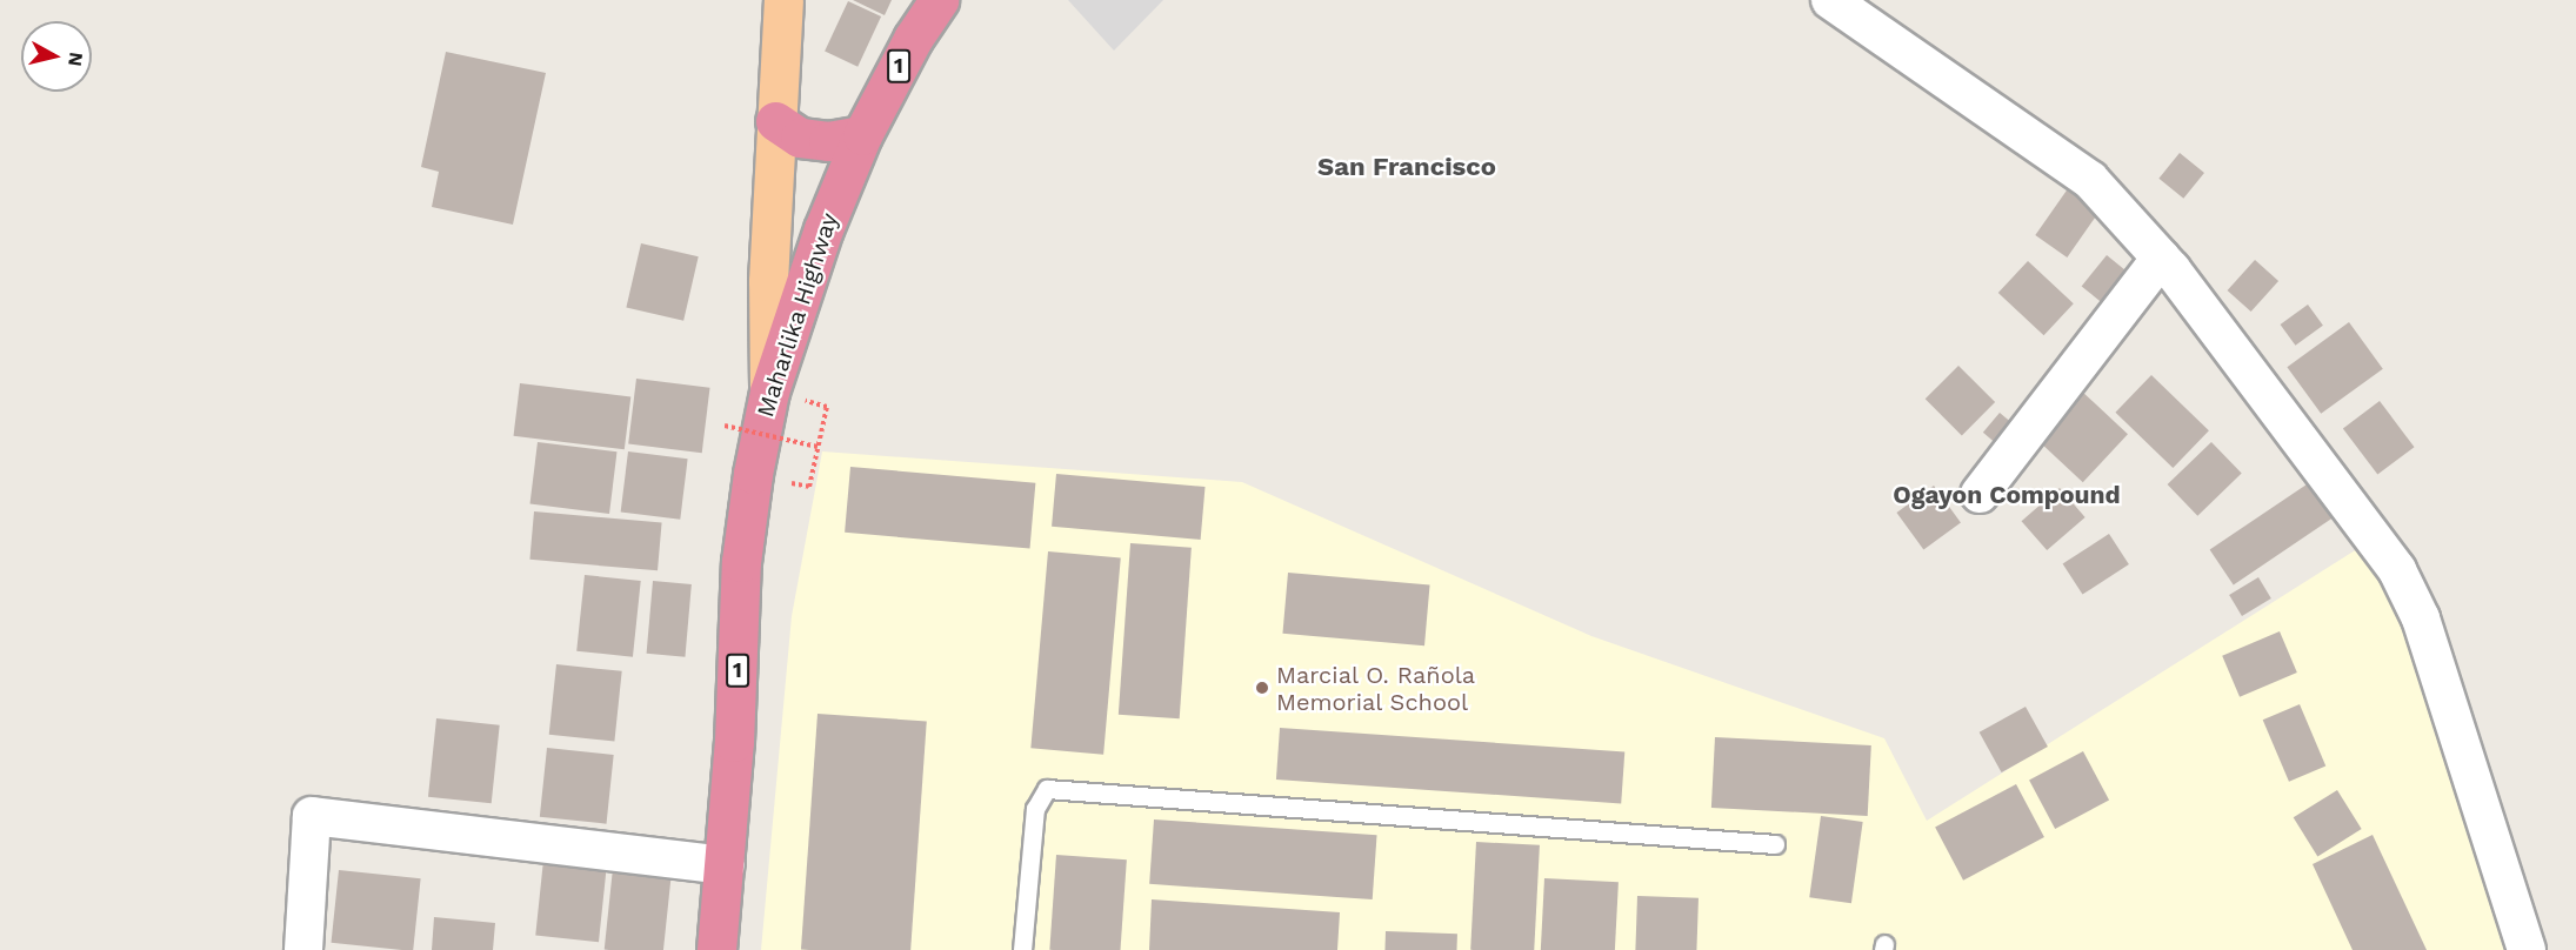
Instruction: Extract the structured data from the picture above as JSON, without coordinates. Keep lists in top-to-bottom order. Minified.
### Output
{"streets":{"highway":["1","Maharlika Highway"]},"districts":["San Francisco","Ogayon Compound"],"places":["Marcial O. Rañola Memorial School"],"north":"right"}
